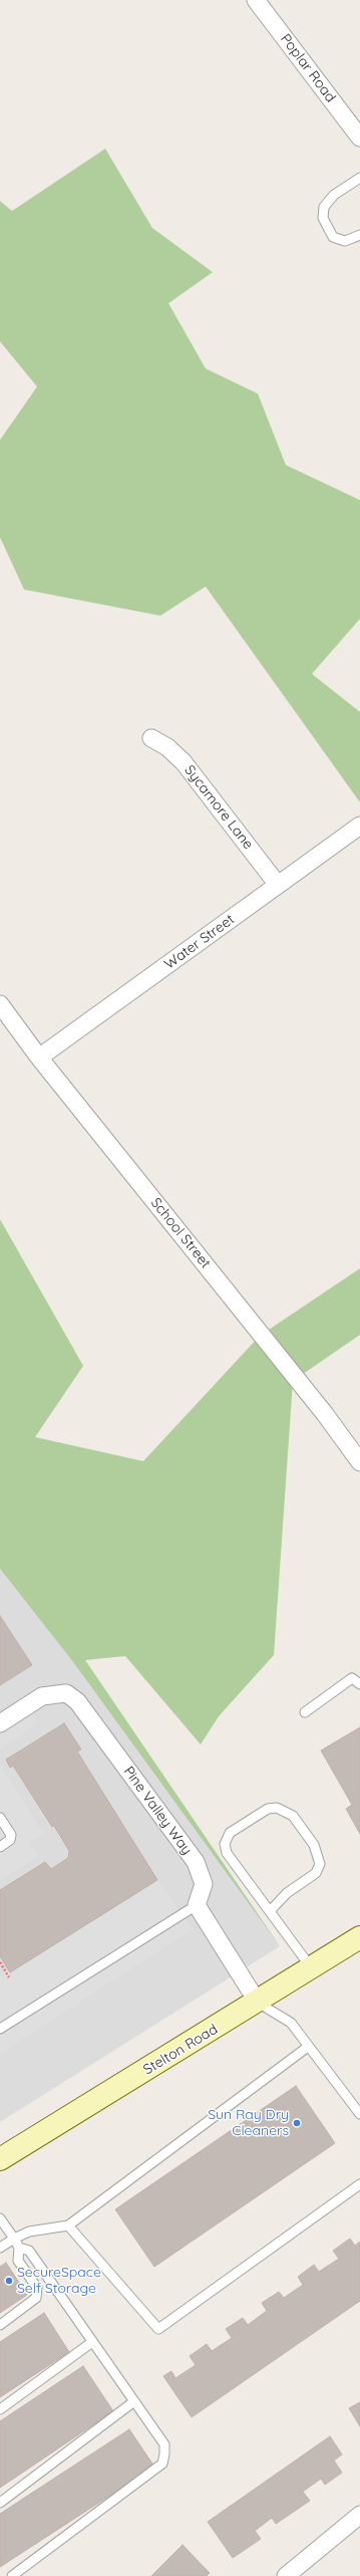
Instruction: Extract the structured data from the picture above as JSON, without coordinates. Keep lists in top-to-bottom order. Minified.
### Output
{"streets":{"main road":["Stelton Road"],"street":["Poplar Road","Sycamore Lane","Water Street","School Street","Pine Valley Way"]},"crossings":[["Sycamore Lane","Water Street"],["Water Street","School Street"]],"places":["Sun Ray Dry Cleaners","SecureSpace Self Storage"]}
